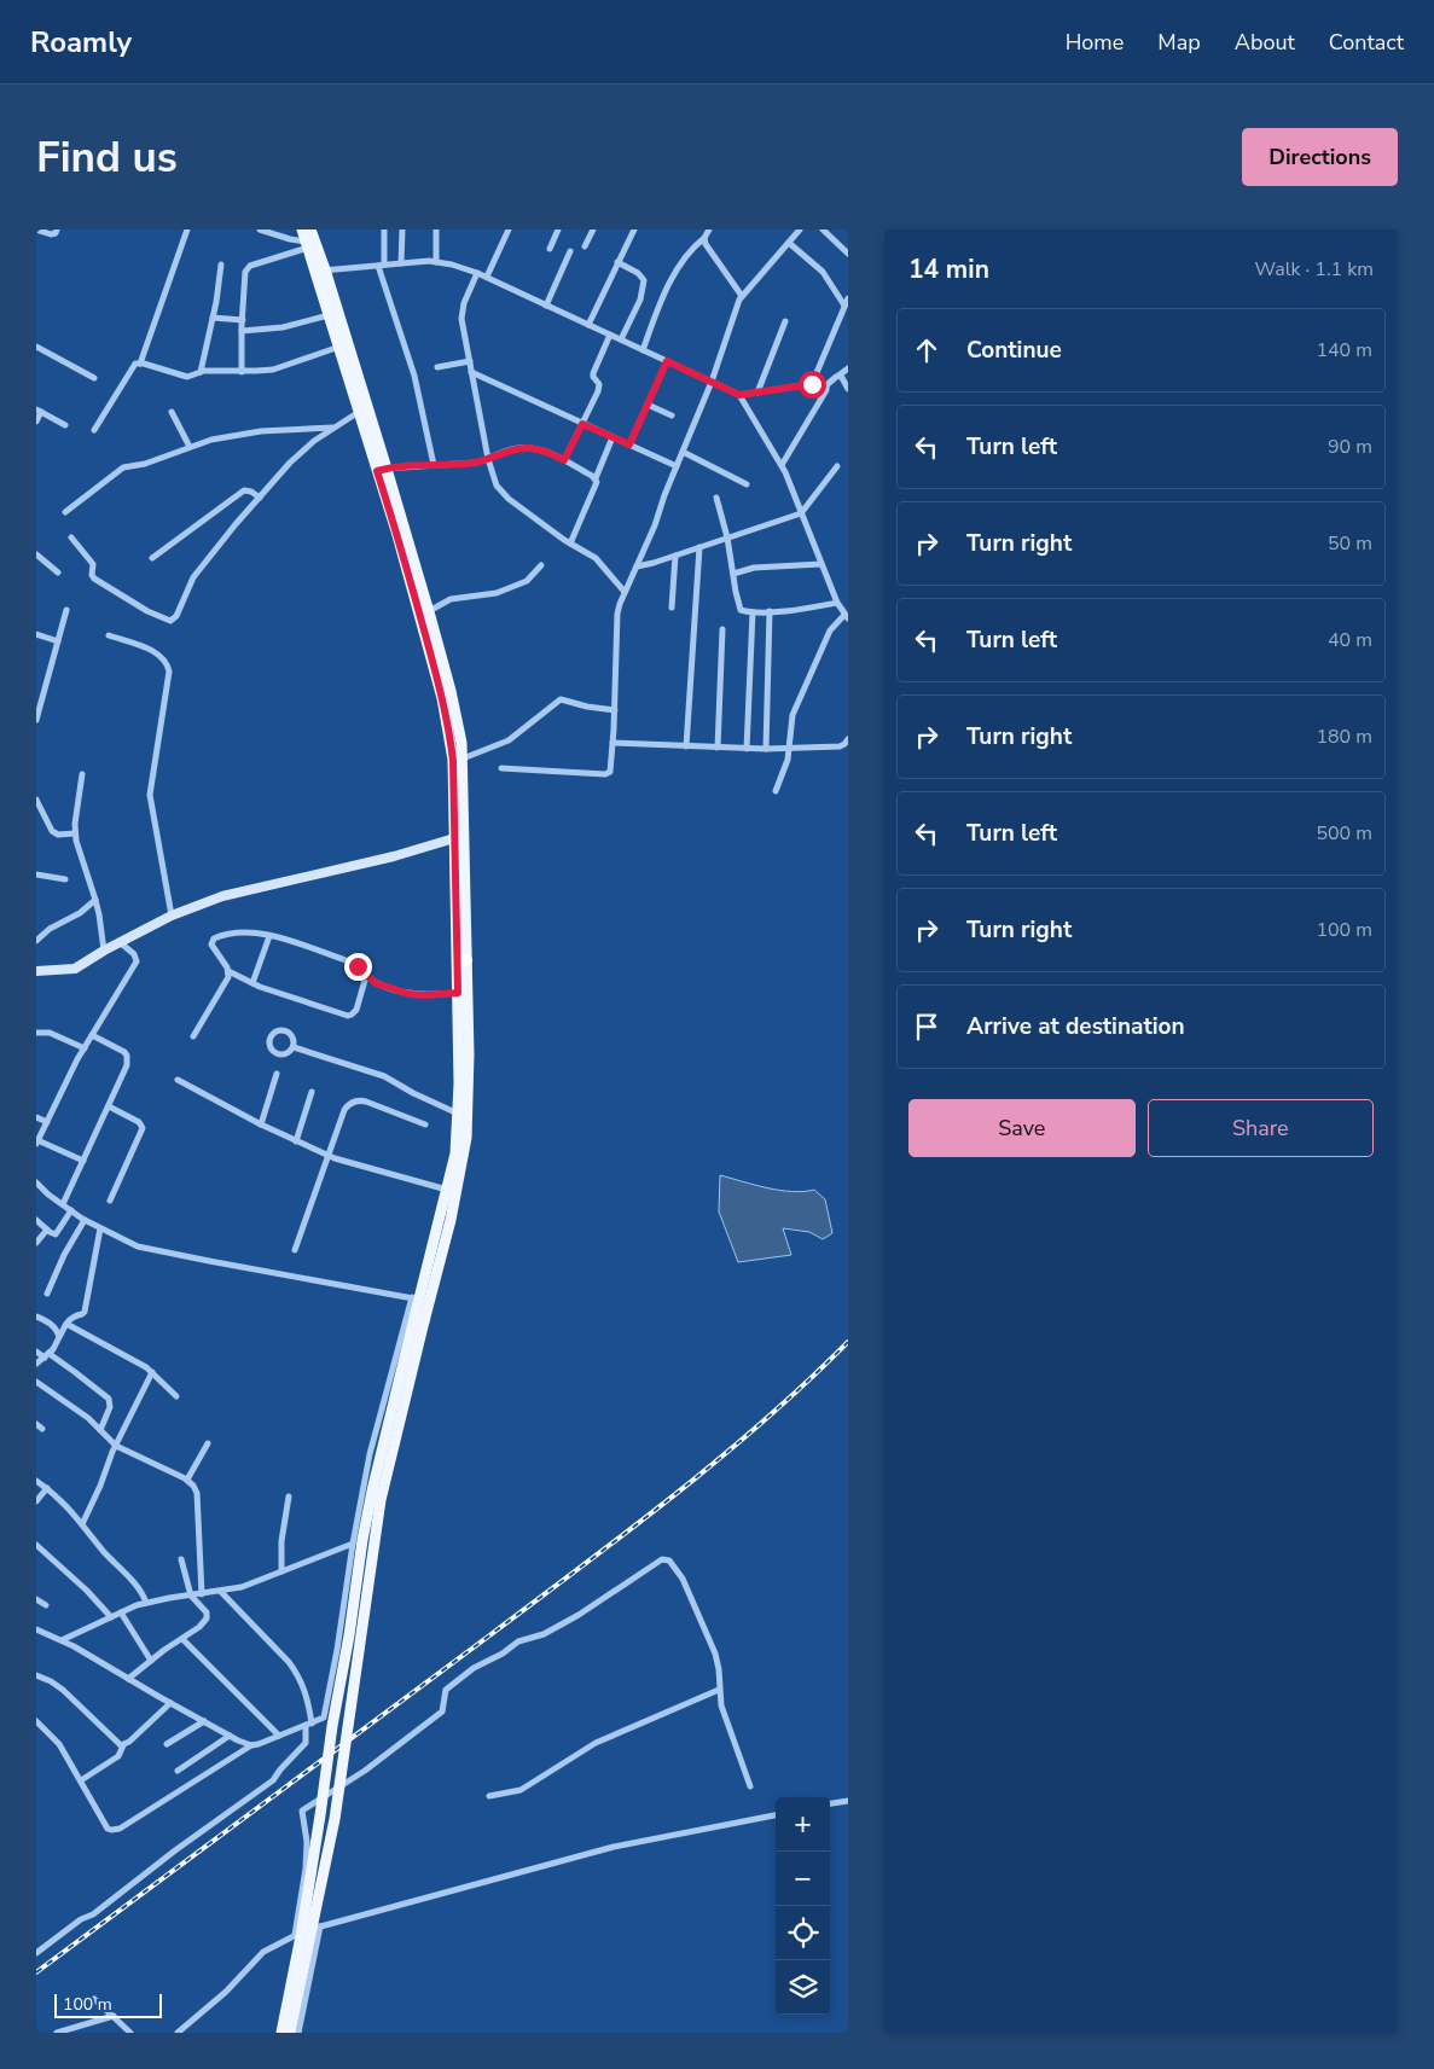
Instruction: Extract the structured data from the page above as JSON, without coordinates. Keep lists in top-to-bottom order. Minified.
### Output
{"scale_bar":"100 m","page":{"header":"Roamly","nav":["Home","Map","About","Contact"],"buttons":["Directions",["Save","Share"]],"title":"Find us","heading":["14 min","Walk · 1.1 km"],"list":[["Continue","140 m"],["Turn left","90 m"],["Turn right","50 m"],["Turn left","40 m"],["Turn right","180 m"],["Turn left","500 m"],["Turn right","100 m"],"Arrive at destination"],"map_buttons":["+","−"],"scale":"100 m"}}
